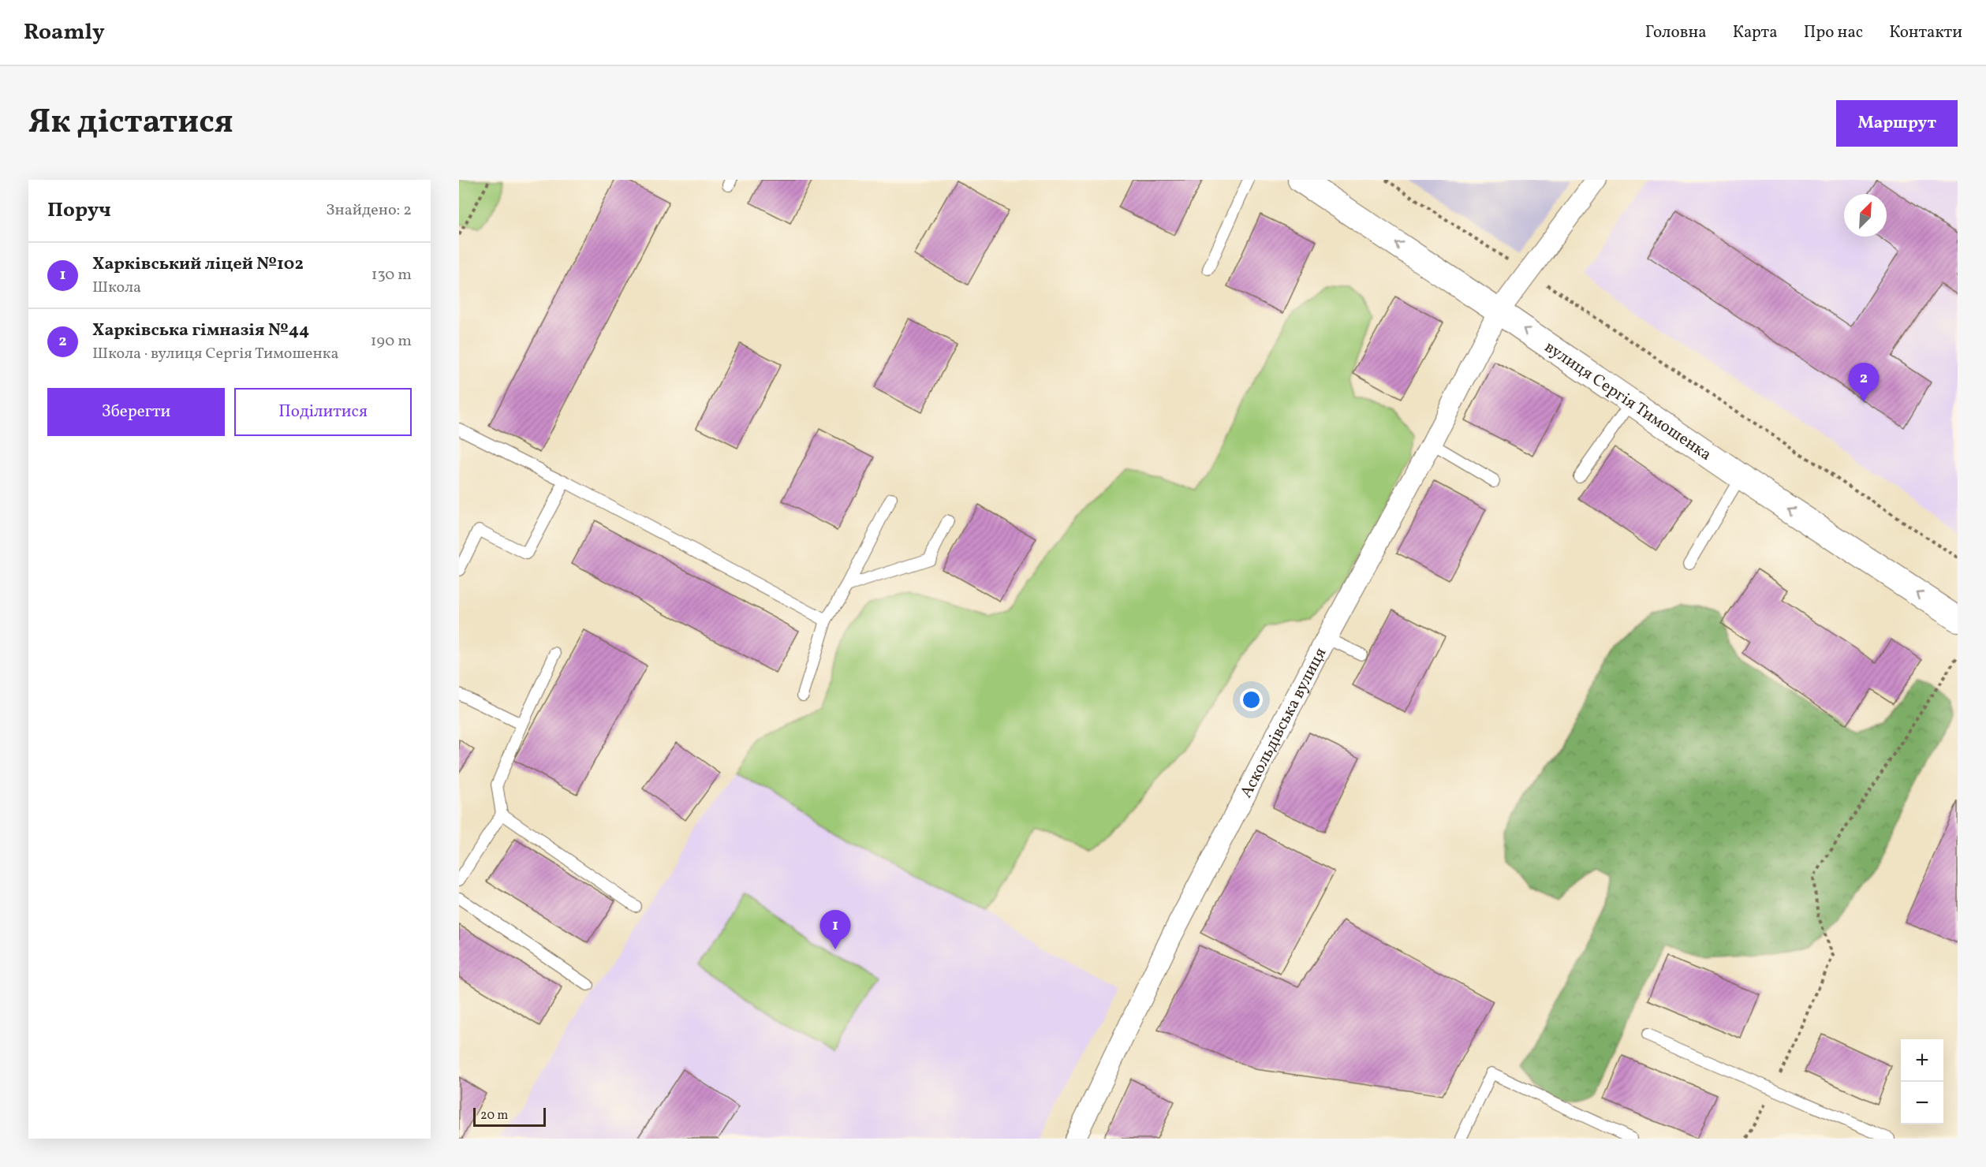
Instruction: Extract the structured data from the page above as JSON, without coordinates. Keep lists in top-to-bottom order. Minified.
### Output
{"streets":{"street":["вулиця Сергія Тимошенка","Аскольдівська вулиця"]},"crossings":[["вулиця Сергія Тимошенка","Аскольдівська вулиця"]],"one_way":["вулиця Сергія Тимошенка"],"scale_bar":"20 m","north":"top right","page":{"header":"Roamly","nav":["Головна","Карта","Про нас","Контакти"],"title":"Як дістатися","buttons":["Маршрут",["Зберегти","Поділитися"]],"heading":["Поруч","Знайдено: 2"],"list":[{"mark":"1","name":"Харківський ліцей №102","note":"Школа","value":"130 m"},{"mark":"2","name":"Харківська гімназія №44","note":"Школа · вулиця Сергія Тимошенка","value":"190 m"}],"pins":["2","1"],"map_buttons":["+","−"],"scale":"20 m"}}
